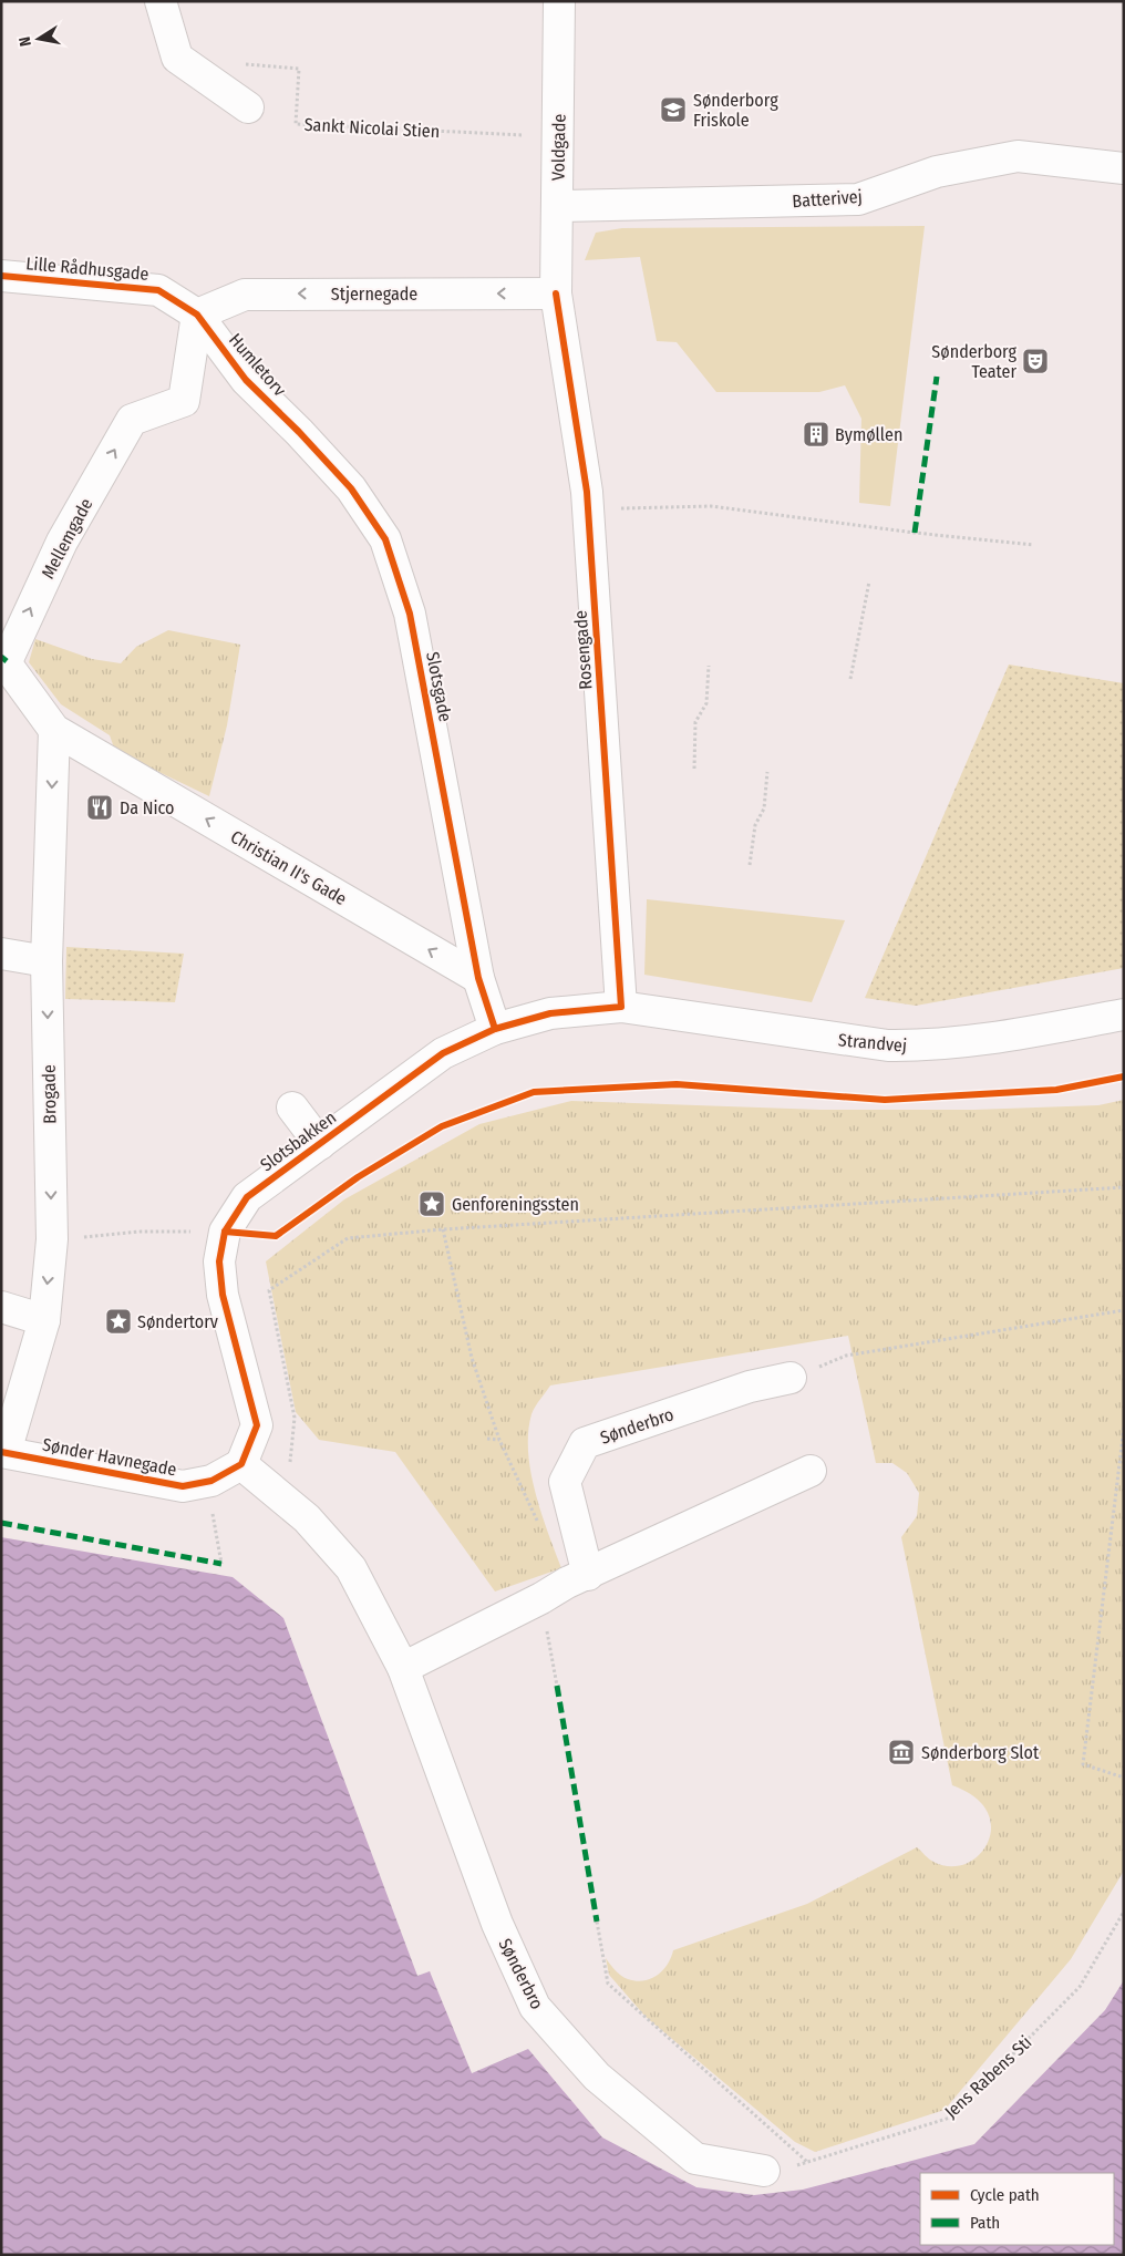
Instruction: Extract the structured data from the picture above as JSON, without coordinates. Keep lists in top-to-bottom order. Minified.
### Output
{"streets":{"street":["Voldgade","Batterivej","Lille Rådhusgade","Stjernegade","Humletorv","Mellemgade","Rosengade","Slotsgade","Christian II's Gade","Strandvej","Brogade","Slotsbakken","Sønderbro","Sønder Havnegade"],"path":["Sankt Nicolai Stien","Jens Rabens Sti"]},"crossings":[["Sankt Nicolai Stien","Voldgade"],["Voldgade","Batterivej"],["Voldgade","Stjernegade"],["Voldgade","Rosengade"],["Lille Rådhusgade","Stjernegade"],["Lille Rådhusgade","Humletorv"],["Lille Rådhusgade","Mellemgade"],["Stjernegade","Humletorv"],["Stjernegade","Mellemgade"],["Stjernegade","Rosengade"],["Humletorv","Mellemgade"],["Humletorv","Slotsgade"],["Rosengade","Strandvej"],["Rosengade","Slotsbakken"],["Slotsgade","Christian II's Gade"],["Christian II's Gade","Brogade"],["Strandvej","Slotsbakken"],["Brogade","Sønder Havnegade"],["Slotsbakken","Sønderbro"],["Slotsbakken","Sønder Havnegade"],["Sønderbro","Sønder Havnegade"],["Sønderbro","Jens Rabens Sti"]],"one_way":["Stjernegade","Mellemgade","Christian II's Gade","Brogade"],"places":{"school or university":["Sønderborg Friskole"],"theatre":["Sønderborg Teater"],"building":["Bymøllen"],"restaurant":["Da Nico"],"place":["Genforeningssten","Søndertorv"],"museum":["Sønderborg Slot"]},"legend":["Cycle path","Path"],"north":"left"}
